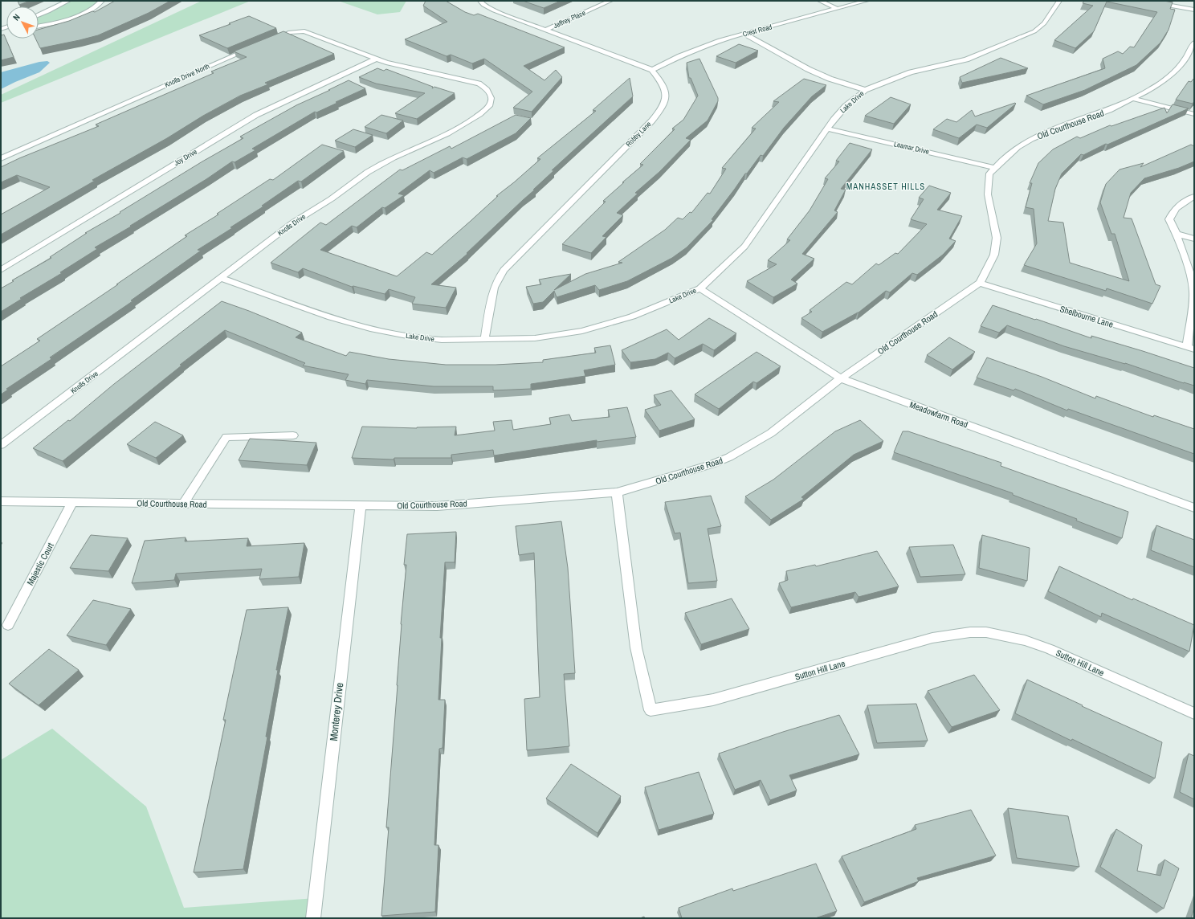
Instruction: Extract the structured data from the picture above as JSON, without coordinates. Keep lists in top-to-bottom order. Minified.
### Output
{"streets":{"street":["Jeffrey Place","Crest Road","Knolls Drive North","Lake Drive","Old Courthouse Road","Robby Lane","Leamar Drive","Joy Drive","Knolls Drive","Shelbourne Lane","Meadowfarm Road","Majestic Court","Sutton Hill Lane","Monterey Drive"]},"crossings":[["Crest Road","Robby Lane"],["Lake Drive","Robby Lane"],["Lake Drive","Leamar Drive"],["Lake Drive","Knolls Drive"],["Lake Drive","Meadowfarm Road"],["Old Courthouse Road","Leamar Drive"],["Old Courthouse Road","Shelbourne Lane"],["Old Courthouse Road","Meadowfarm Road"],["Old Courthouse Road","Majestic Court"],["Old Courthouse Road","Sutton Hill Lane"],["Old Courthouse Road","Monterey Drive"],["Joy Drive","Knolls Drive"]],"districts":["MANHASSET HILLS"],"north":"top left"}
